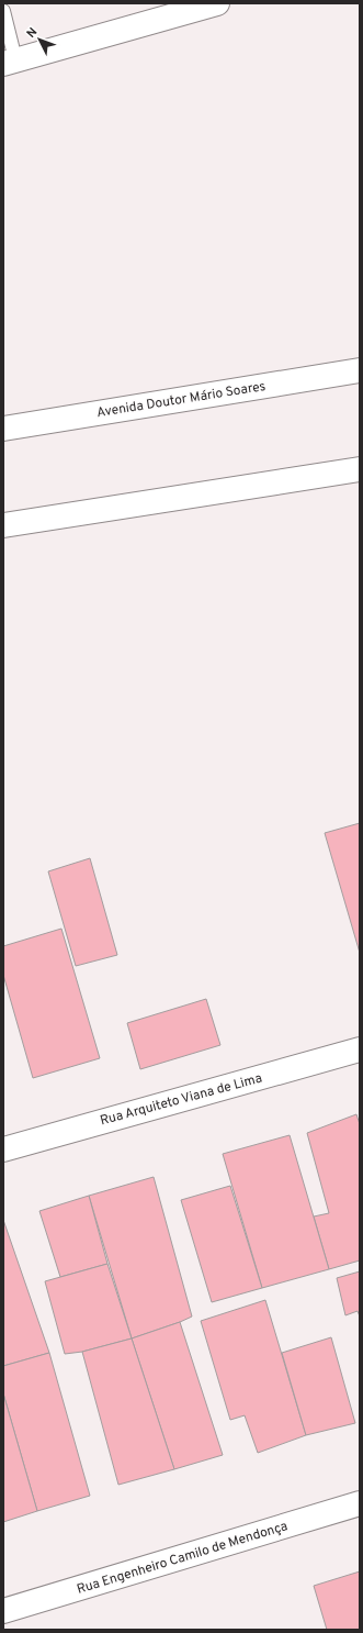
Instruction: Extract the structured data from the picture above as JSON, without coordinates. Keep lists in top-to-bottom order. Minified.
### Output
{"streets":{"street":["Avenida Doutor Mário Soares","Rua Arquiteto Viana de Lima","Rua Engenheiro Camilo de Mendonça"]},"north":"top left"}
